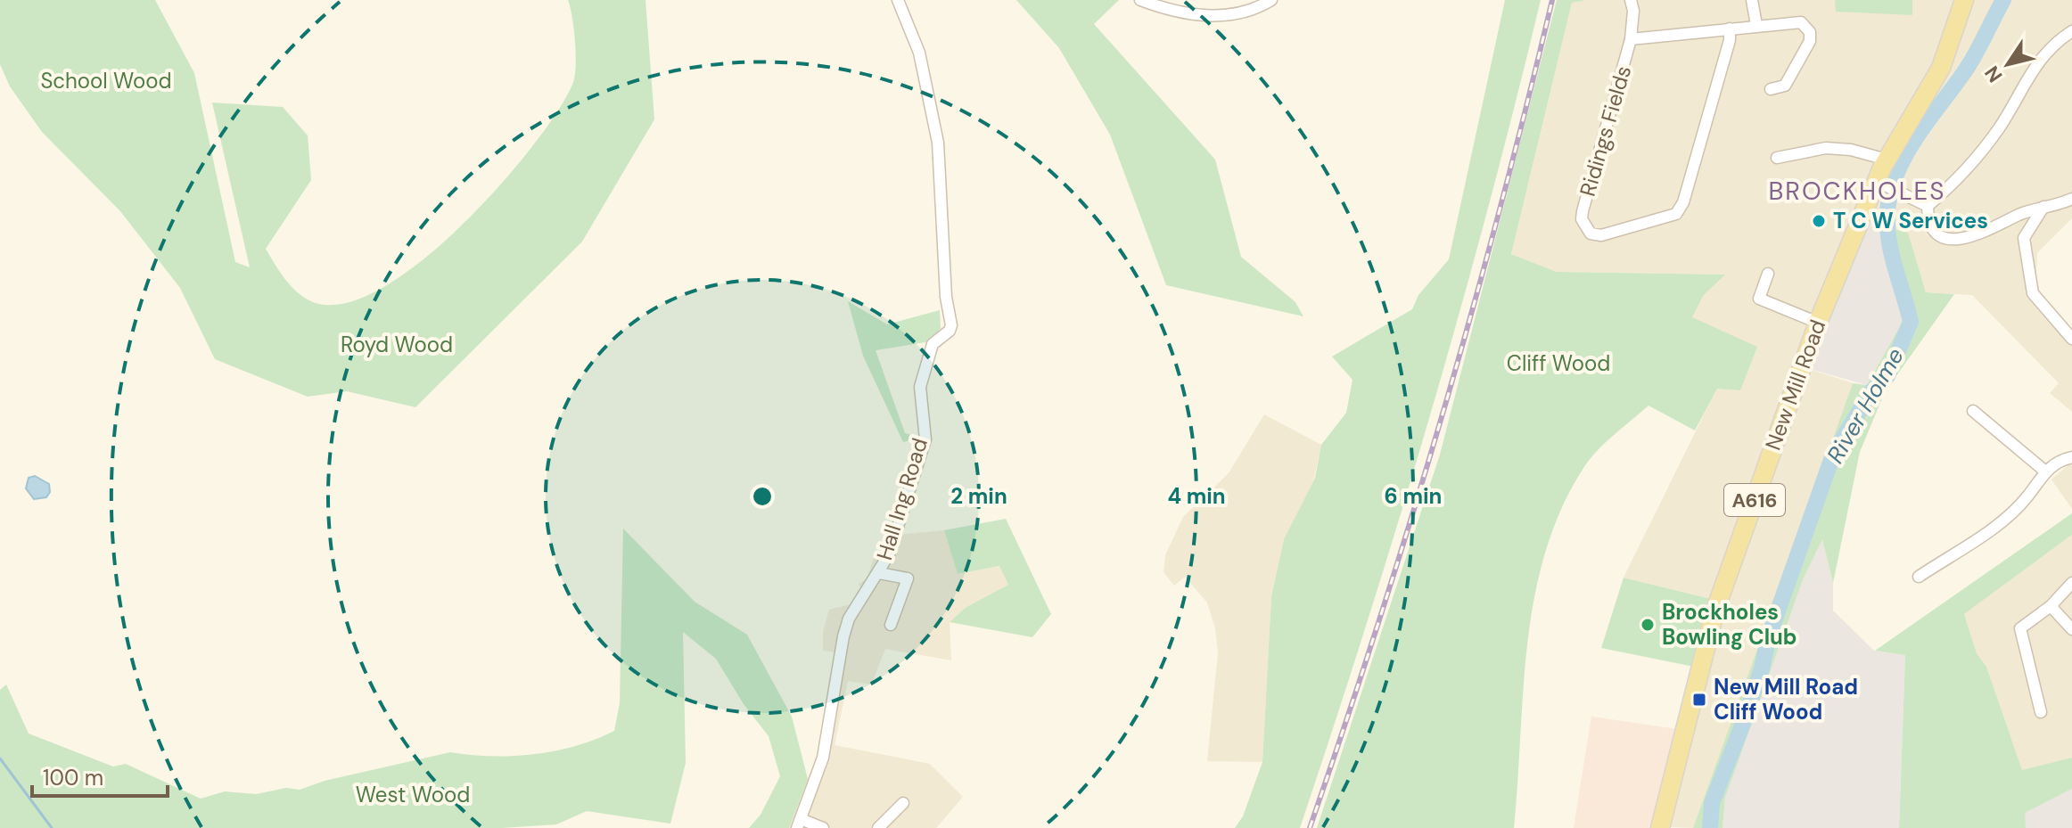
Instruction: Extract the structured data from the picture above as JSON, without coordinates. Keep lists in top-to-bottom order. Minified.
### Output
{"streets":{"main road":["New Mill Road","A616"],"street":["Ridings Fields","Hall Ing Road"]},"districts":["BROCKHOLES"],"water":["River Holme"],"parks":["School Wood","Royd Wood","Cliff Wood","West Wood"],"places":{"other":["T C W Services","Brockholes Bowling Club"],"transit":["New Mill Road Cliff Wood"]},"scale_bar":"100 m","north":"bottom left","rings":["2 min","4 min","6 min"]}
